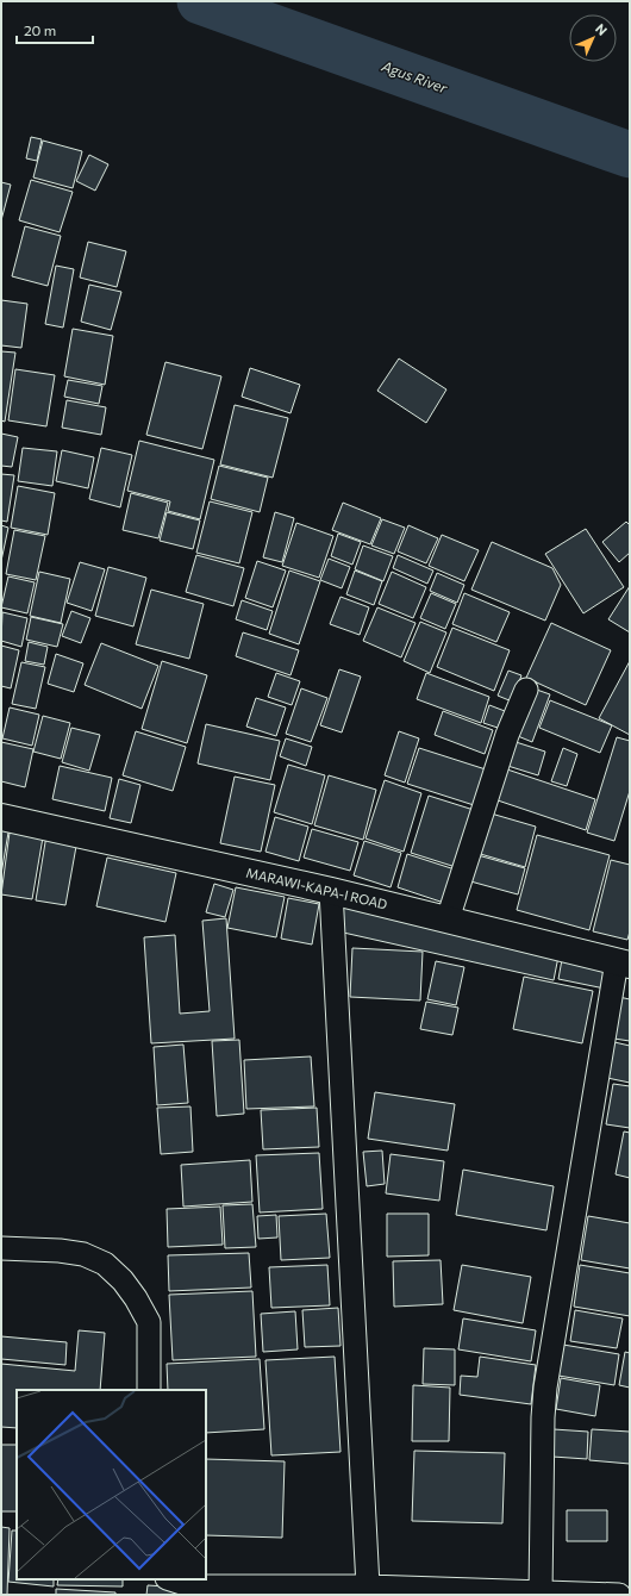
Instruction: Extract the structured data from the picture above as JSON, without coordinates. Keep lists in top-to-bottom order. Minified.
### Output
{"streets":{"main road":["MARAWI-KAPA-I ROAD"]},"water":["Agus River"],"scale_bar":"20 m","north":"top right"}
